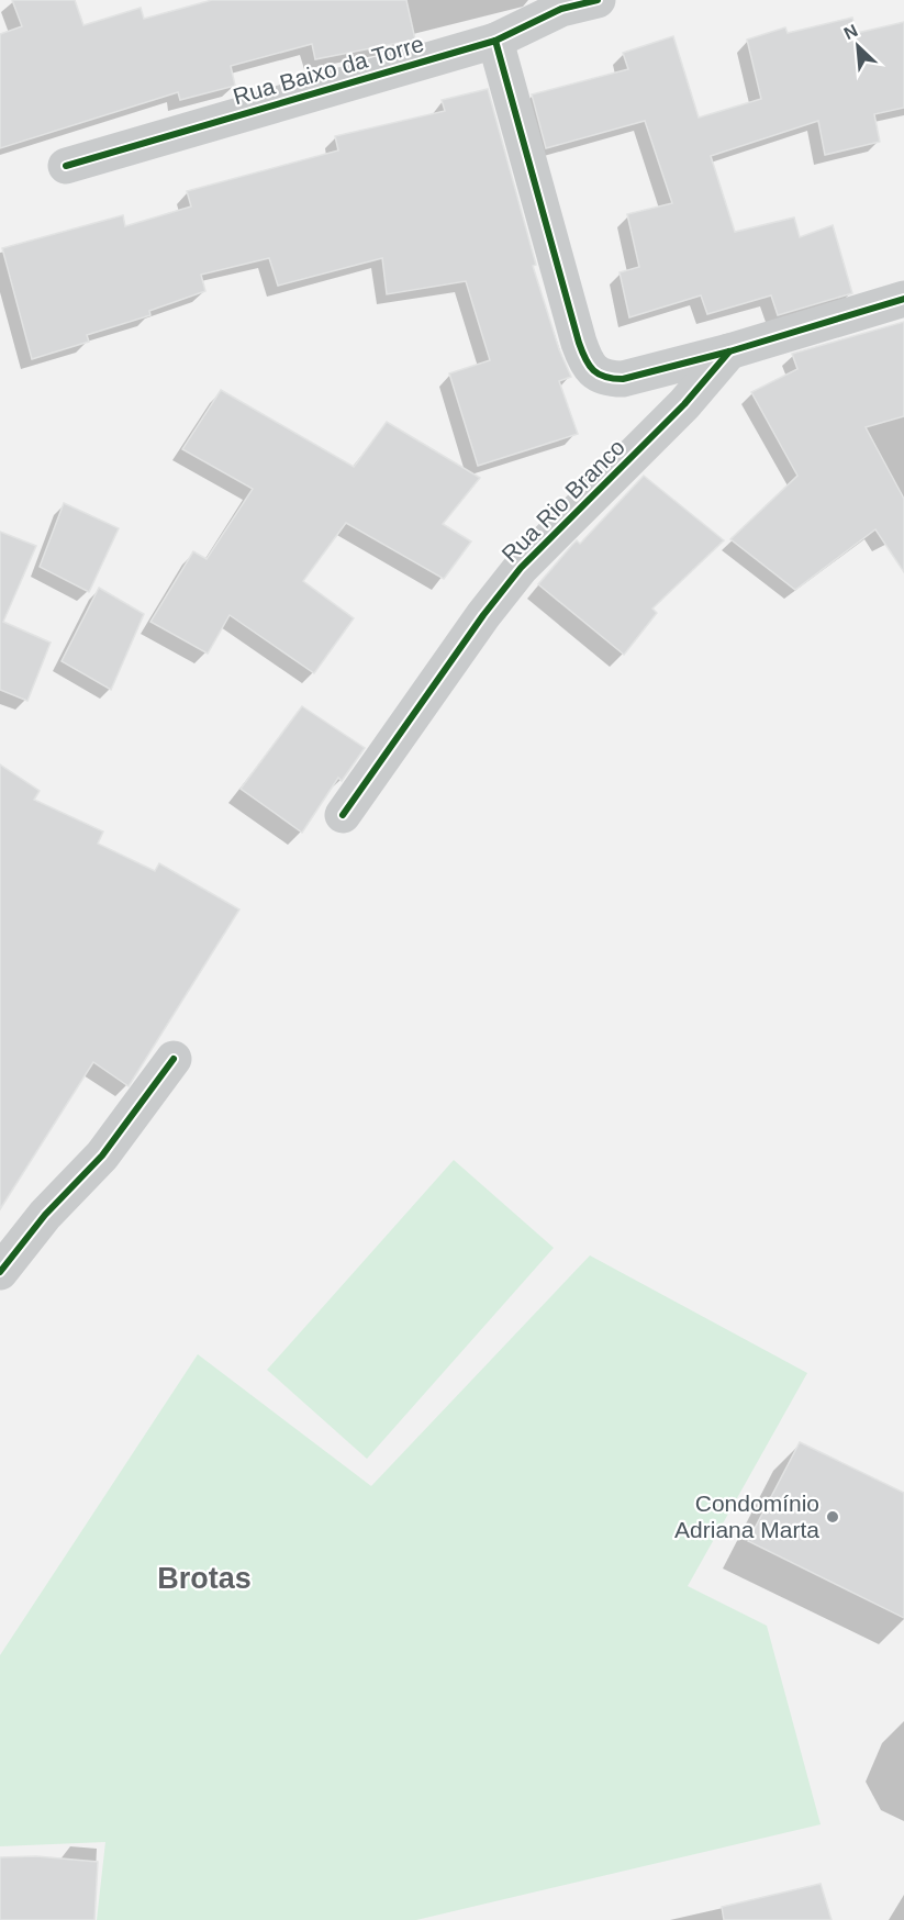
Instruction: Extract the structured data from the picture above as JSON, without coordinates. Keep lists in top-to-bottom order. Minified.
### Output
{"streets":{"street":["Rua Baixo da Torre","Rua Rio Branco"]},"districts":["Brotas"],"places":["Condomínio Adriana Marta"],"north":"top left"}
